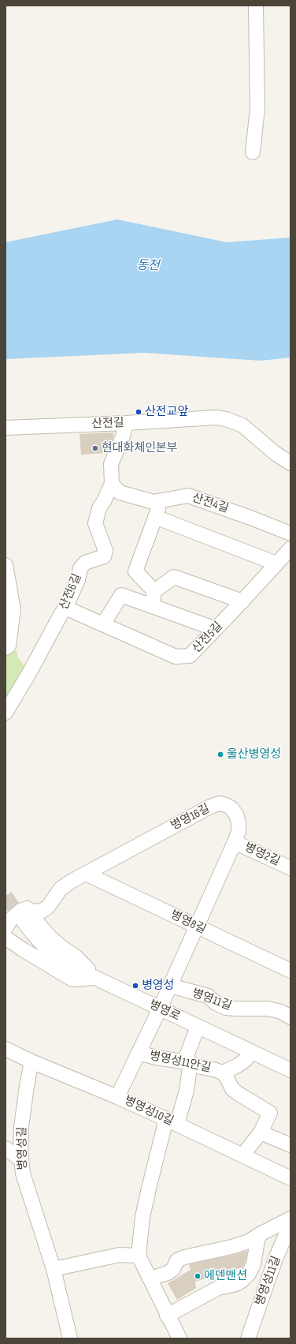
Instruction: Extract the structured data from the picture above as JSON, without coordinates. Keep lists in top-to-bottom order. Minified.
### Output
{"streets":{"street":["산전길","산전4길","산전6길","산전5길","병영16길","병영2길","병영8길","병영11길","병영로","병영성11안길","병영성10길","병영성길","병영성11길"]},"crossings":[["산전길","산전6길"],["산전4길","산전6길"],["산전6길","산전5길"],["병영16길","병영2길"],["병영16길","병영8길"],["병영16길","병영11길"],["병영16길","병영로"],["병영16길","병영성11안길"],["병영16길","병영성10길"],["병영로","병영성11안길"],["병영성11안길","병영성10길"],["병영성10길","병영성길"]],"water":["동천"],"places":["산전교앞","현대화체인본부","울산병영성","병영성","에덴맨션"]}
